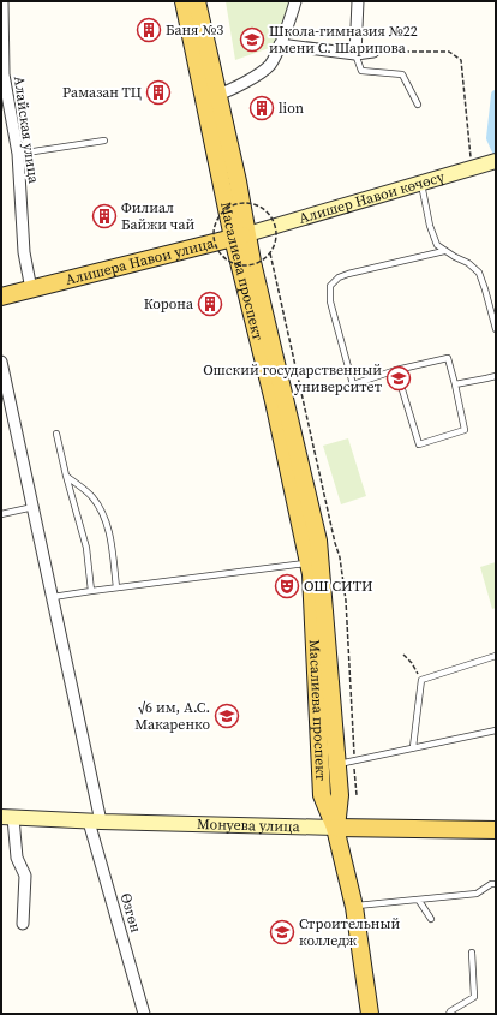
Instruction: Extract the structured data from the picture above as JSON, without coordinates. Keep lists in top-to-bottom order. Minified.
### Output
{"streets":{"main road":["Алишер Навои көчөсү","Алишера Навои улица","Масалиева проспект","Монуева улица"],"street":["Алайская улица","Өзгөн"]},"crossings":[["Алайская улица","Алишера Навои улица"],["Алишер Навои көчөсү","Алишера Навои улица"],["Алишер Навои көчөсү","Масалиева проспект"],["Алишера Навои улица","Масалиева проспект"],["Масалиева проспект","Монуева улица"],["Монуева улица","Өзгөн"]],"places":{"building":["Баня №3","Рамазан ТЦ","lion","Филиал Байжи чай","Корона"],"school or university":["Школа-гимназия №22 имени С. Шарипова","Ошский государственный университет","√6 им, А.С. Макаренко","Строительный колледж"],"theatre":["ОШ СИТИ"]}}
